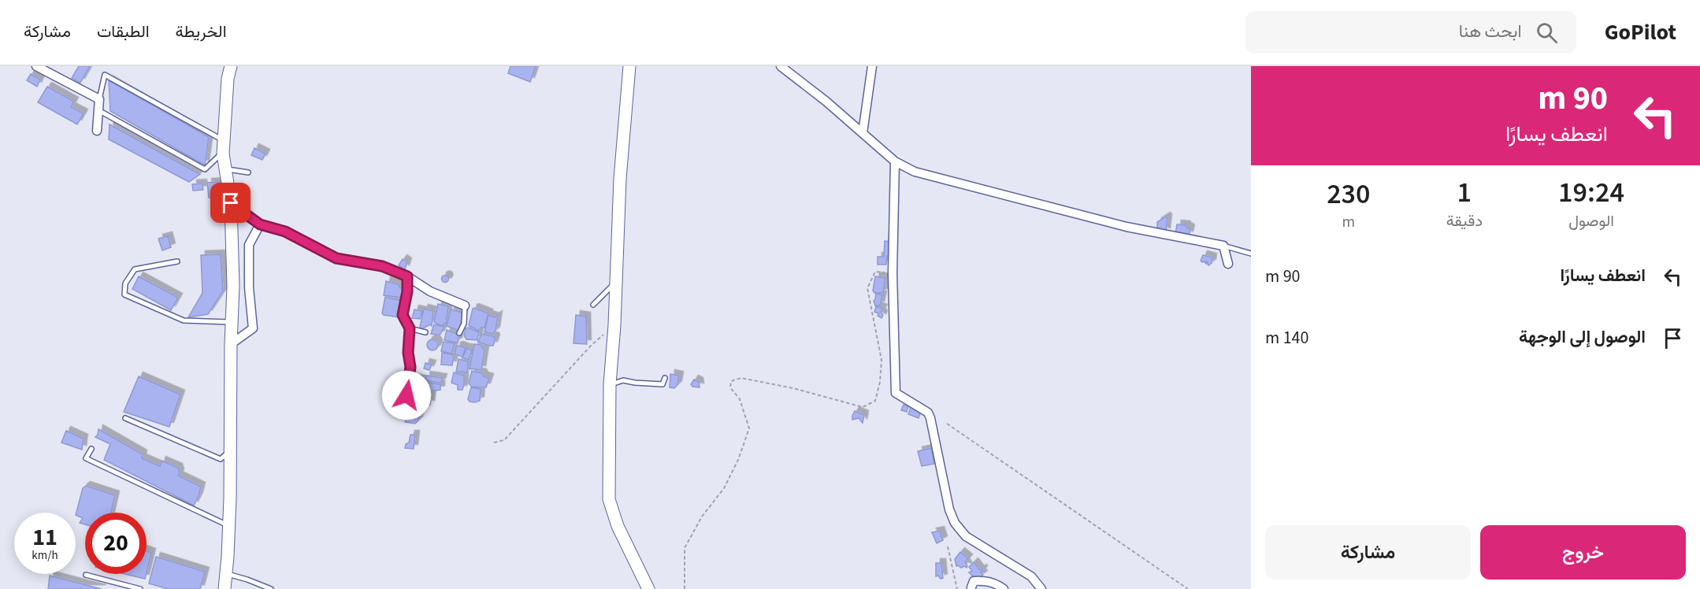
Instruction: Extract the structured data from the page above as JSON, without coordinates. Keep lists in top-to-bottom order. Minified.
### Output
{"page":{"header":"GoPilot","search":"ابحث هنا","nav":["الخريطة","الطبقات","مشاركة"],"turn":["90 m","انعطف يسارًا"],"eta":["19:24","الوصول","1","دقيقة","230","m"],"list":[{"name":"انعطف يسارًا","value":"90 m"},{"name":"الوصول إلى الوجهة","value":"140 m"}],"speed":"11 km/h","limit":"20","buttons":["خروج","مشاركة"]}}
